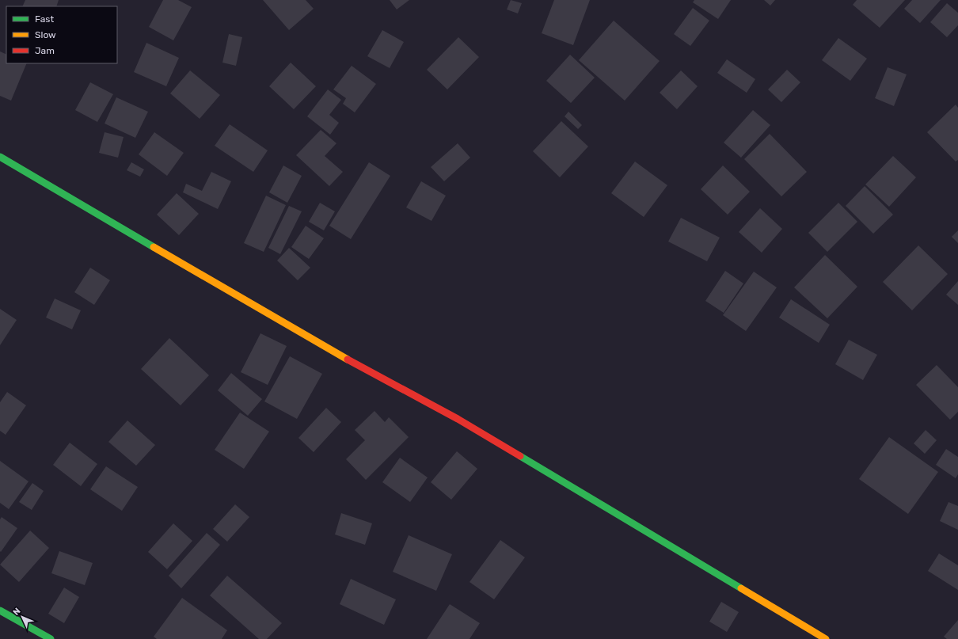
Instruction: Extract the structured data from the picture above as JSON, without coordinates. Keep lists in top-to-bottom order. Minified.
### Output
{"legend":["Fast","Slow","Jam"],"north":"top left"}
